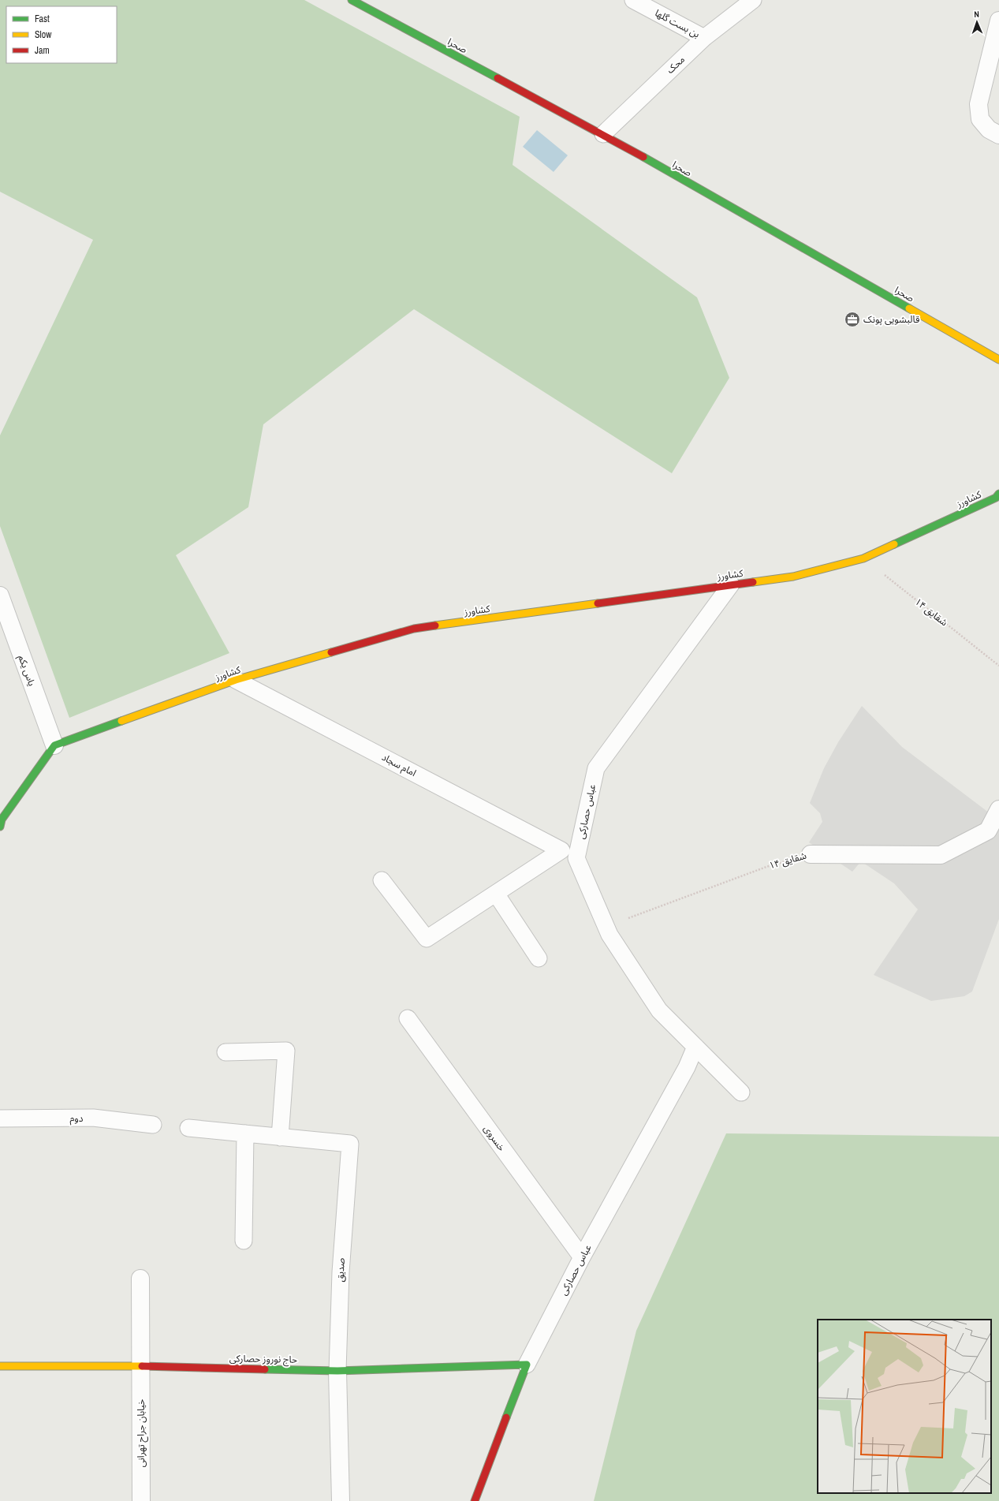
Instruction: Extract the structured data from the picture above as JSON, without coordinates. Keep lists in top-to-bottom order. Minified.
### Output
{"streets":{"street":["صحرا","کشاورز","شقایق ۱۴","یاس یکم","عباس حصارکی","صدیق","حاج نوروز حصارکی","خیابان جراح تهرانی"],"lane":["بن بست گلها","محک","امام سجاد","دوم","خسروی"]},"crossings":[["بن بست گلها","محک"],["صحرا","محک"],["کشاورز","شقایق ۱۴"],["کشاورز","یاس یکم"],["کشاورز","امام سجاد"],["کشاورز","عباس حصارکی"],["شقایق ۱۴","عباس حصارکی"],["عباس حصارکی","خسروی"],["عباس حصارکی","حاج نوروز حصارکی"],["صدیق","حاج نوروز حصارکی"],["حاج نوروز حصارکی","خیابان جراح تهرانی"]],"places":{"office":["قالبشویی پونک"]},"legend":["Fast","Slow","Jam"],"north":"top"}
